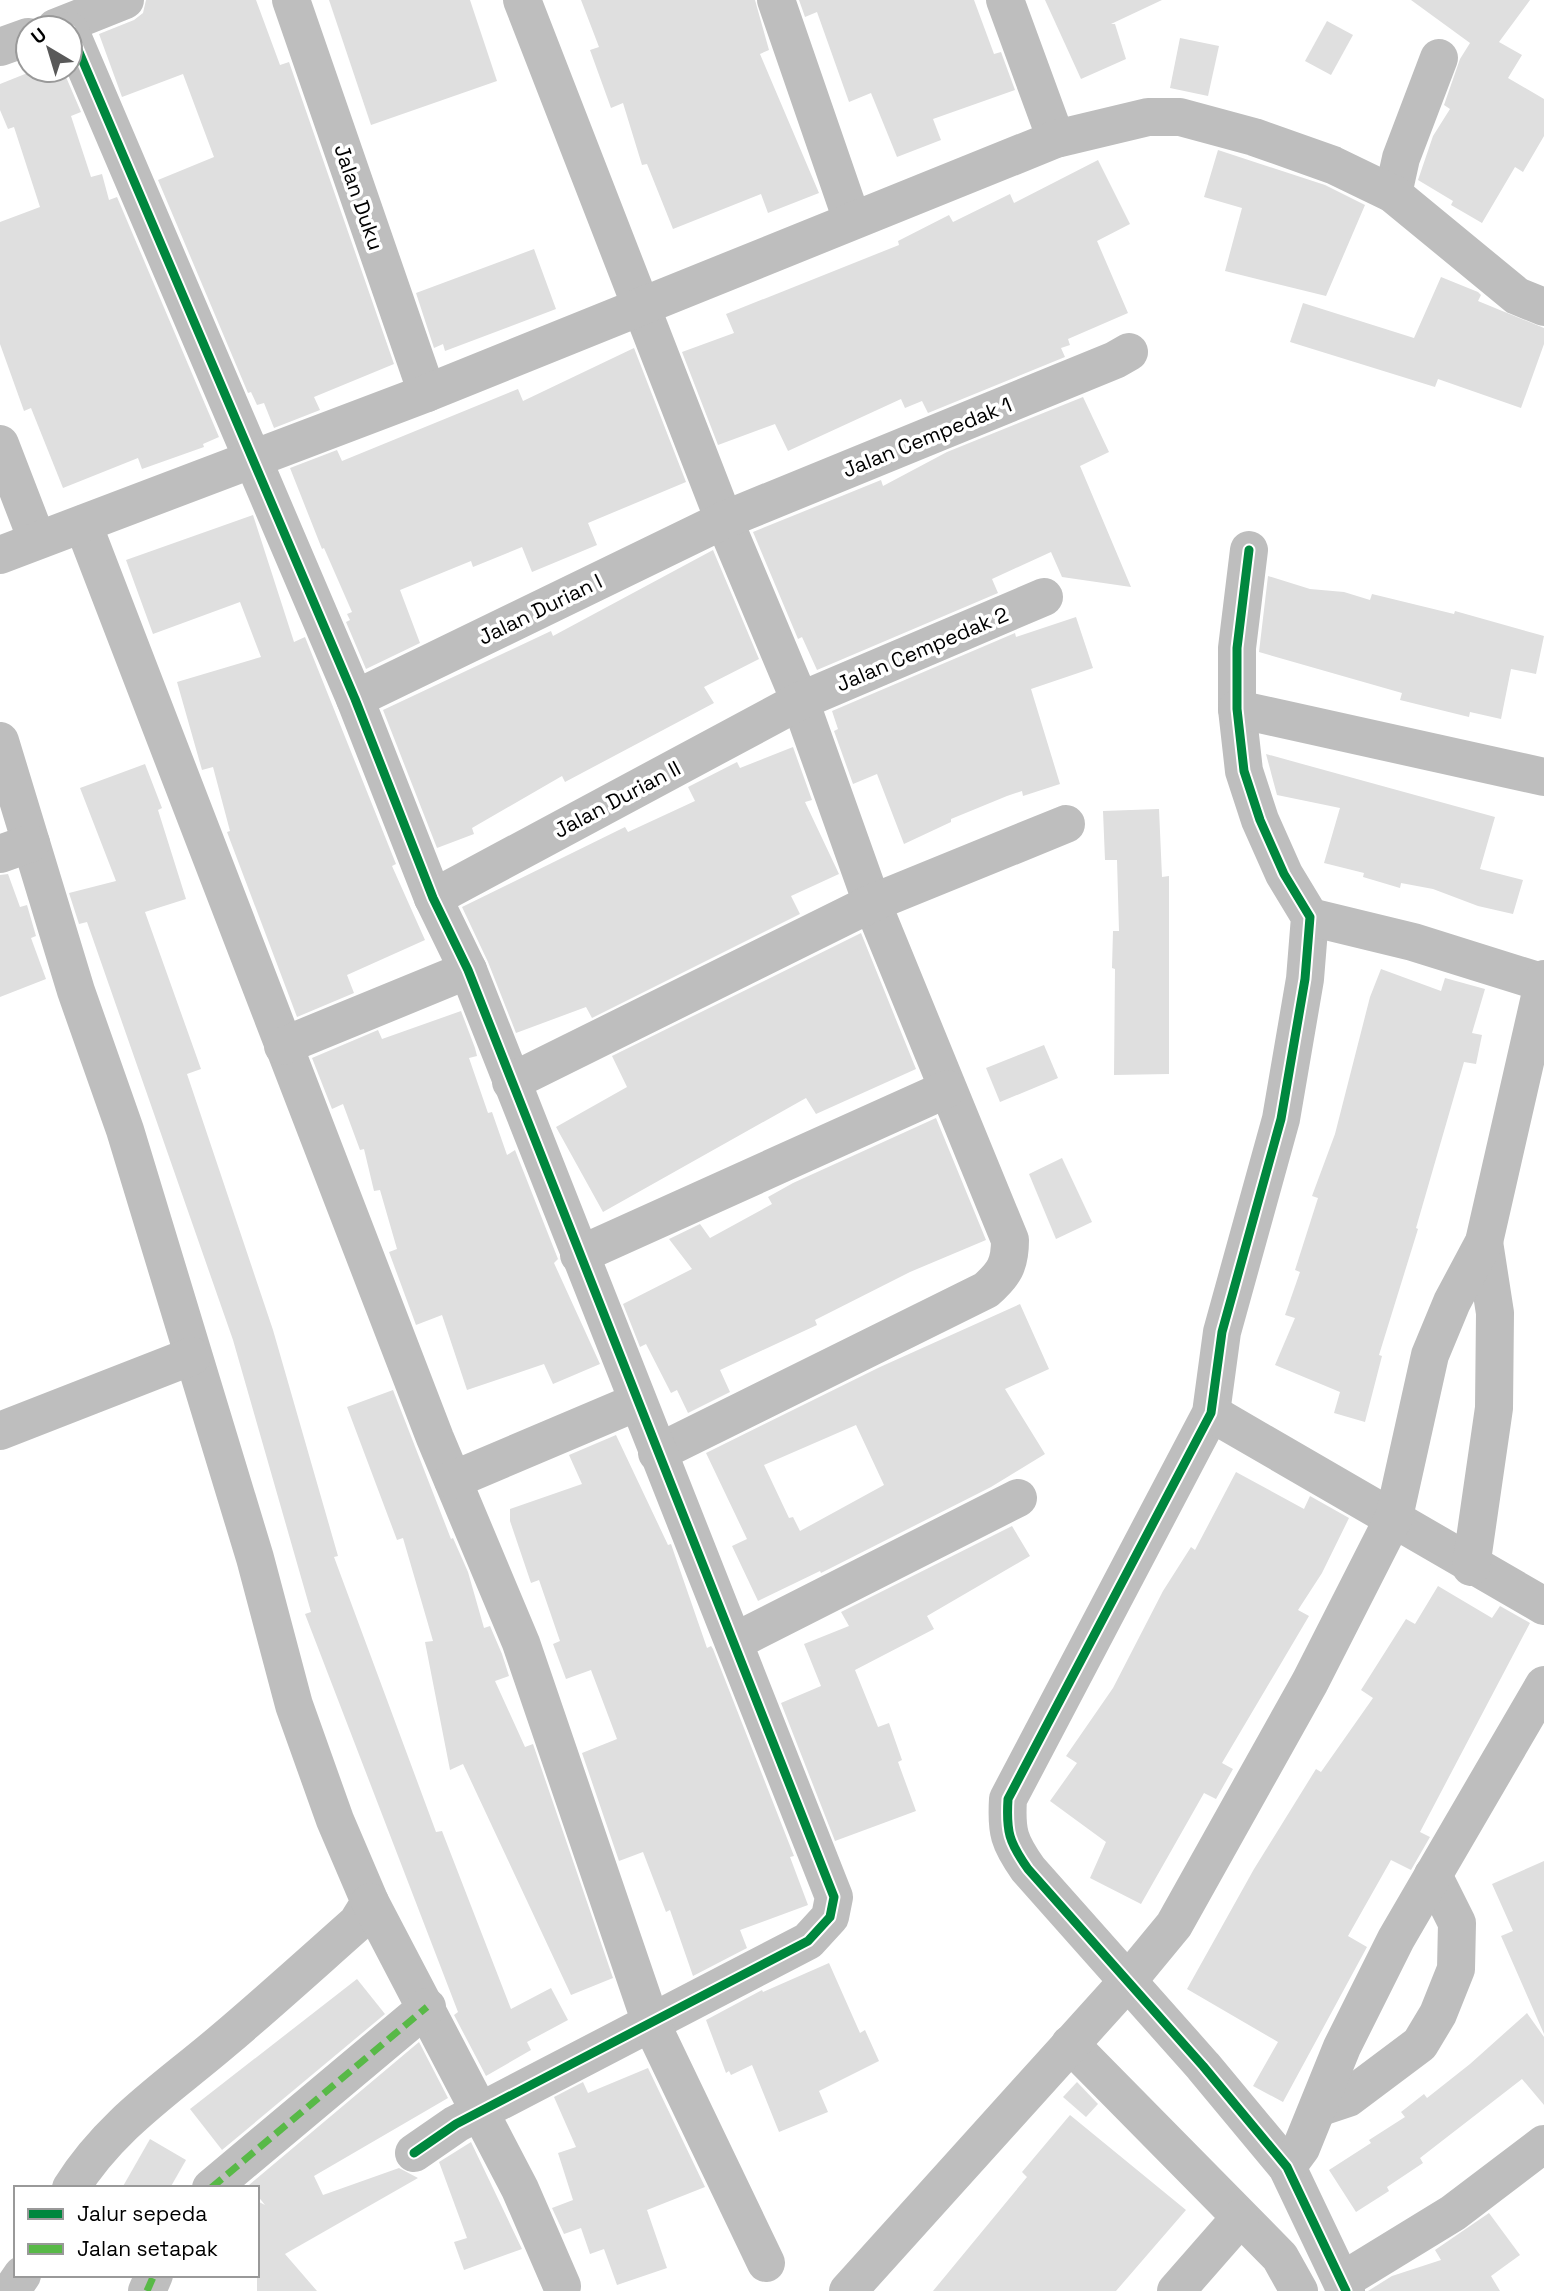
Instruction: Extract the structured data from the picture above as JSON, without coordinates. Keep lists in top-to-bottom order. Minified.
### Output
{"streets":{"street":["Jalan Duku","Jalan Cempedak 1","Jalan Durian I","Jalan Cempedak 2","Jalan Durian II"]},"crossings":[["Jalan Cempedak 1","Jalan Durian I"],["Jalan Cempedak 2","Jalan Durian II"]],"legend":["Jalur sepeda","Jalan setapak"],"north":"top left"}
